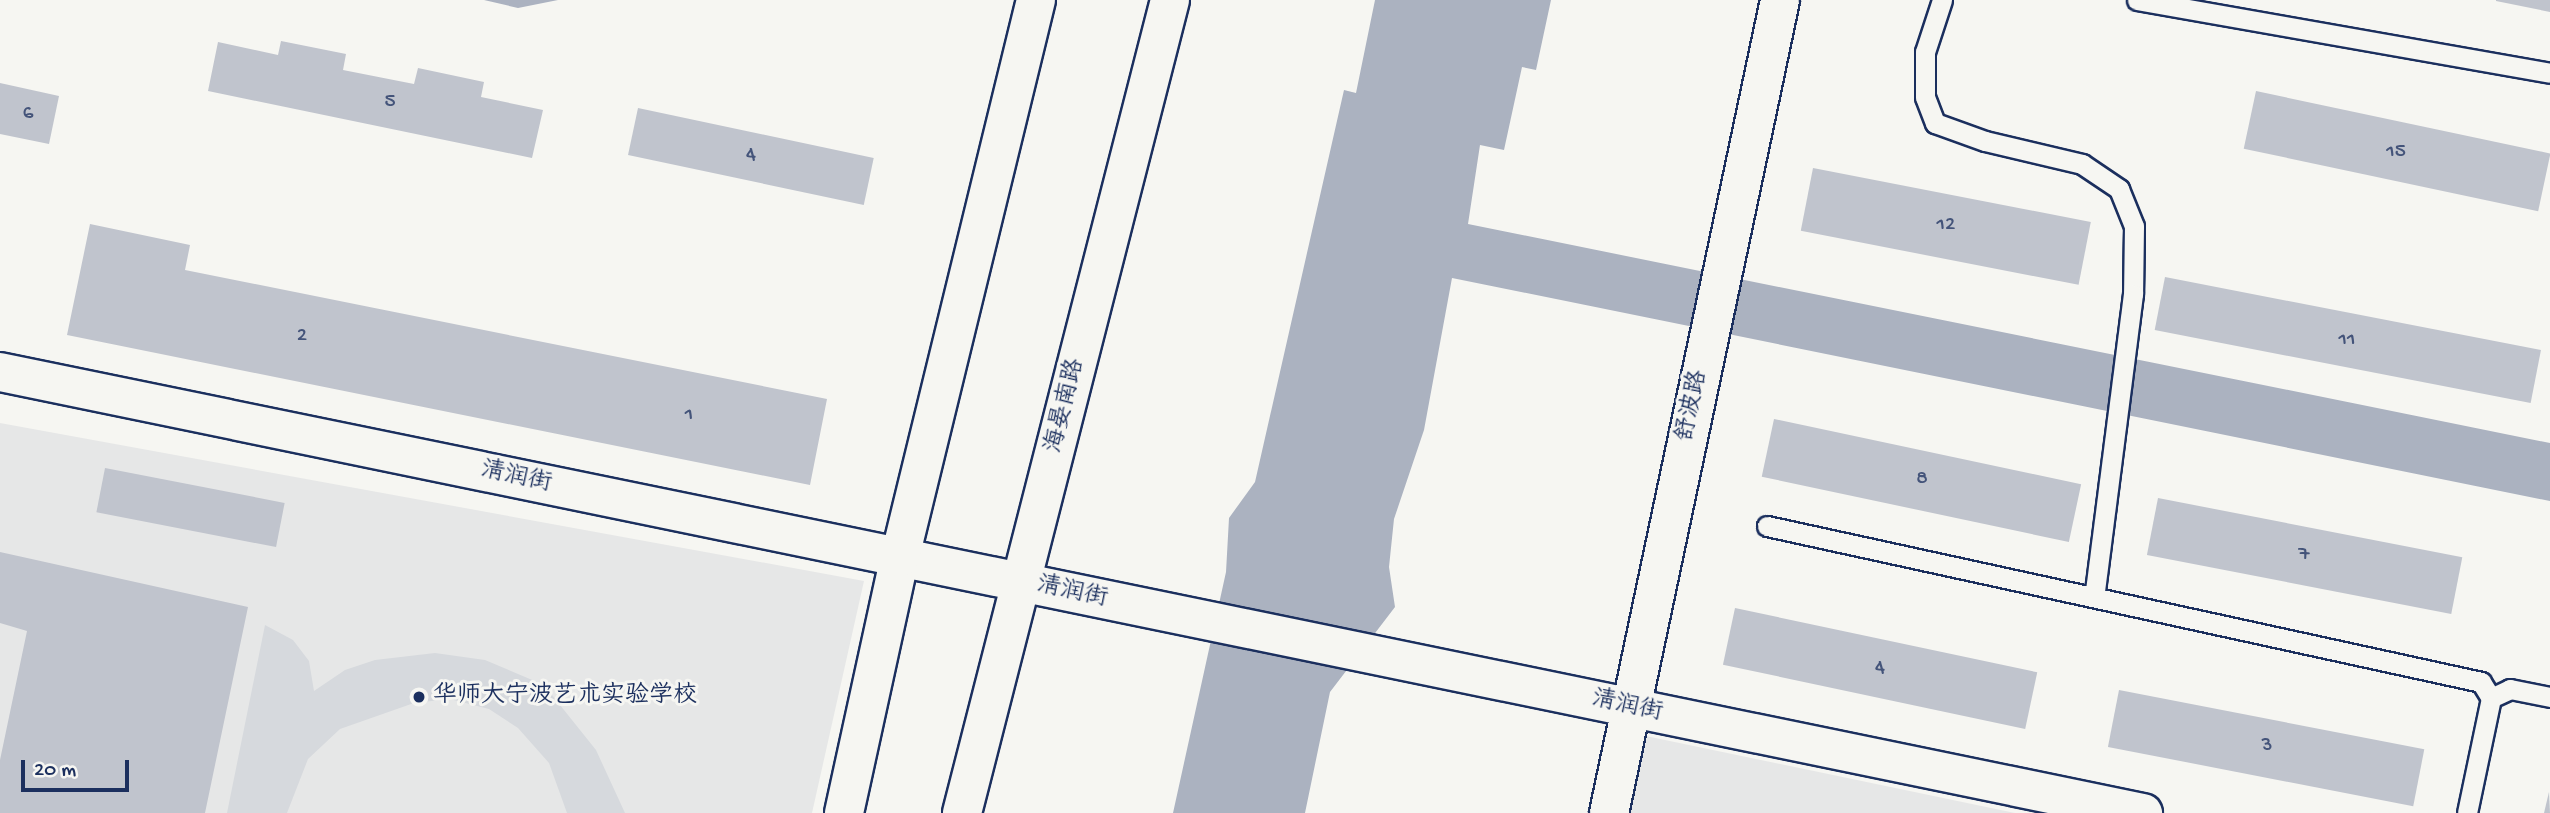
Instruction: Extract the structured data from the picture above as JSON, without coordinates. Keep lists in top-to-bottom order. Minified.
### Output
{"streets":{"street":["海晏南路","舒波路","清润街"]},"crossings":[["海晏南路","清润街"],["舒波路","清润街"]],"places":["华师大宁波艺术实验学校"],"house_numbers":["5","6","15","4","12","2","11","1","8","7","4","3"],"scale_bar":"20 m"}
